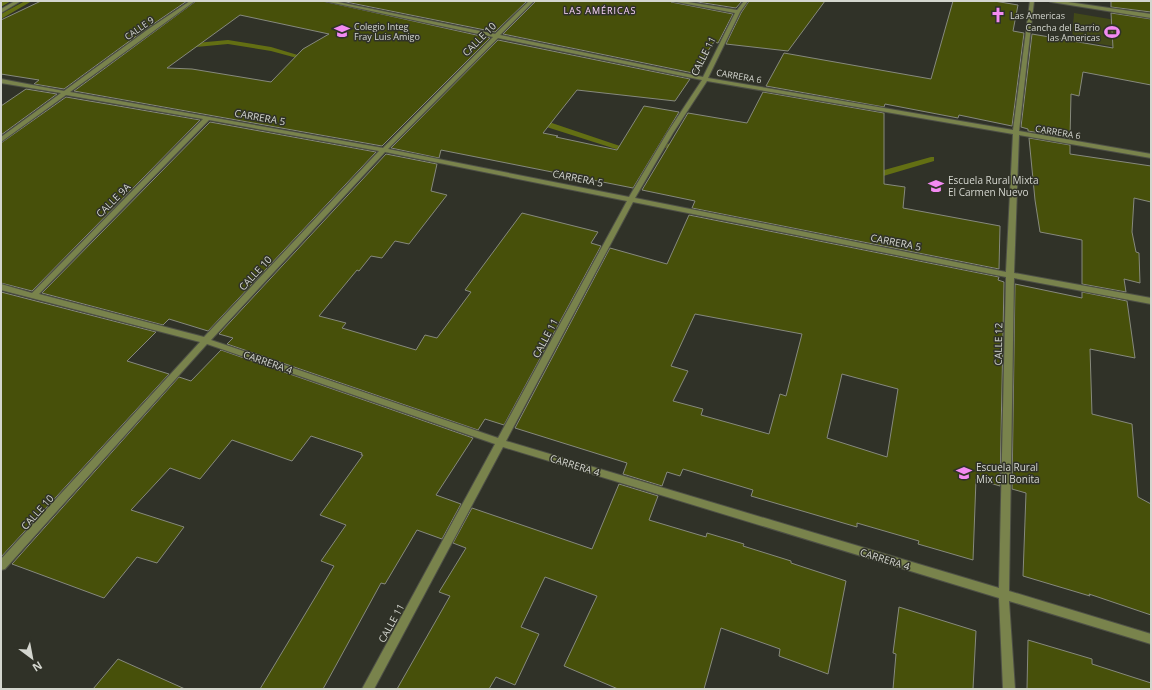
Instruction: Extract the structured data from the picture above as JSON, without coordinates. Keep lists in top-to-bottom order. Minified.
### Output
{"streets":{"street":["CALLE 9","CALLE 10","CALLE 11","CARRERA 6","CARRERA 5","CALLE 9A","CALLE 12","CARRERA 4"]},"crossings":[["CALLE 9","CARRERA 5"],["CALLE 10","CARRERA 6"],["CALLE 10","CARRERA 5"],["CALLE 10","CARRERA 4"],["CALLE 11","CARRERA 6"],["CALLE 11","CARRERA 5"],["CALLE 11","CARRERA 4"],["CARRERA 6","CALLE 12"],["CARRERA 5","CALLE 9A"],["CARRERA 5","CALLE 12"],["CALLE 9A","CARRERA 4"],["CALLE 12","CARRERA 4"]],"districts":["LAS AMÉRICAS"],"places":{"church":["Las Americas"],"school or university":["Colegio Integ Fray Luis Amigo","Escuela Rural Mixta El Carmen Nuevo","Escuela Rural Mix Cll Bonita"],"sports":["Cancha del Barrio las Americas"]},"north":"bottom right"}
